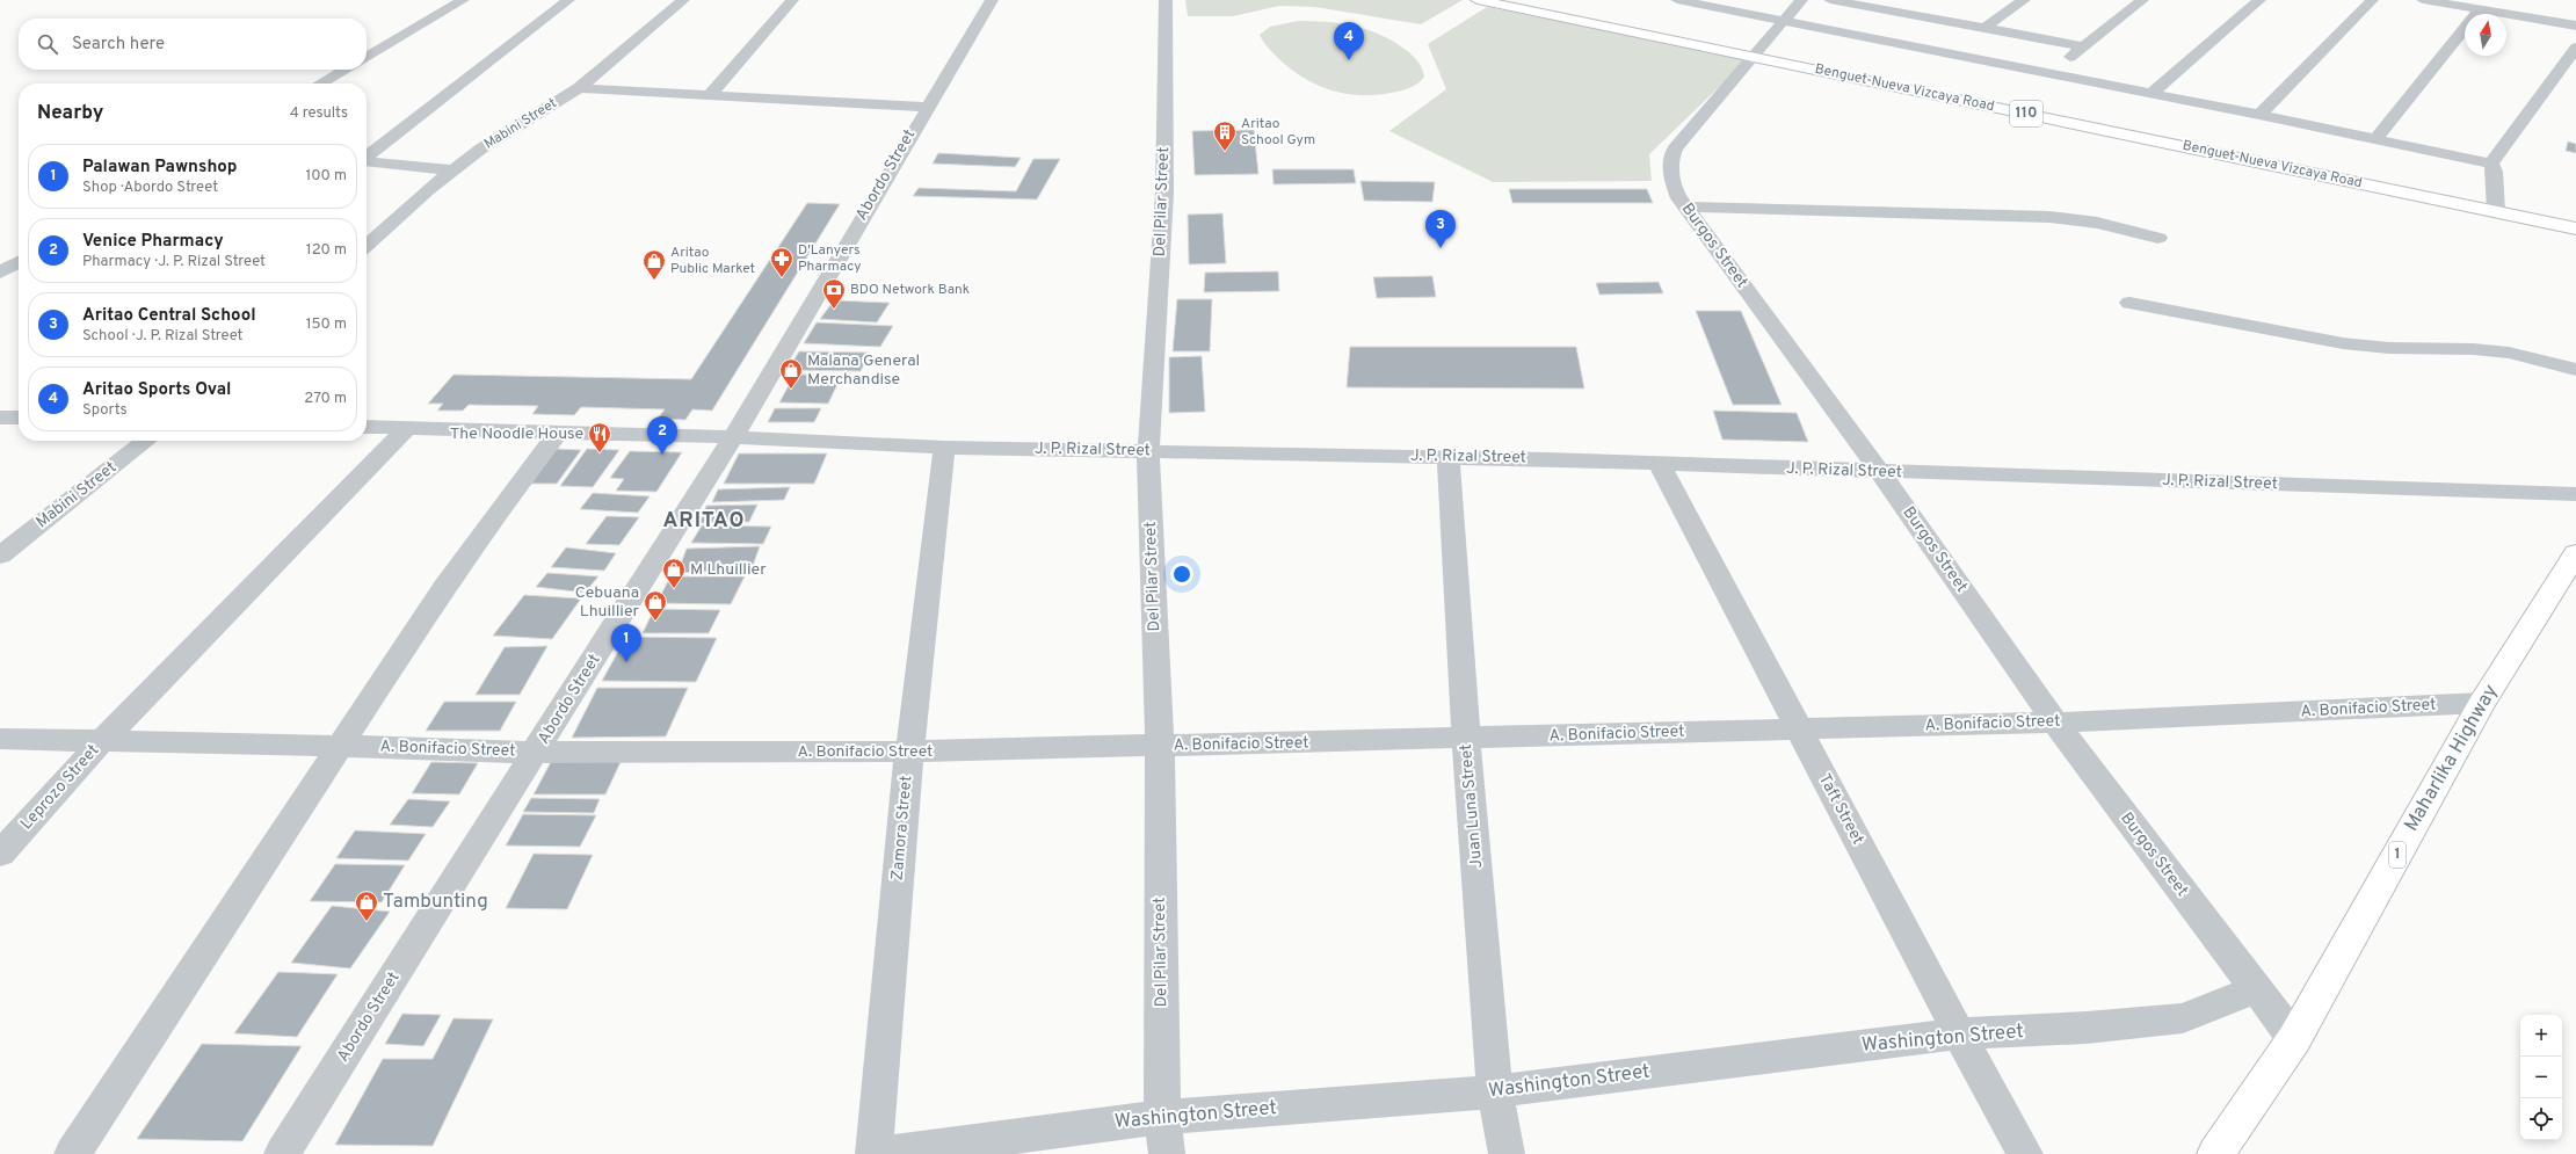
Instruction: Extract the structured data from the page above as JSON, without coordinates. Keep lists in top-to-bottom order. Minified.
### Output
{"streets":{"main road":["Benguet-Nueva Vizcaya Road","110","Maharlika Highway","1"],"street":["Mabini Street","Abordo Street","Del Pilar Street","Burgos Street","J. P. Rizal Street","A. Bonifacio Street","Leprozo Street","Juan Luna Street","Taft Street","Zamora Street","Washington Street"]},"crossings":[["Benguet-Nueva Vizcaya Road","Burgos Street"],["Abordo Street","J. P. Rizal Street"],["Abordo Street","A. Bonifacio Street"],["Del Pilar Street","J. P. Rizal Street"],["Del Pilar Street","A. Bonifacio Street"],["Del Pilar Street","Washington Street"],["Burgos Street","J. P. Rizal Street"],["Burgos Street","A. Bonifacio Street"],["Burgos Street","Maharlika Highway"],["Burgos Street","Washington Street"],["J. P. Rizal Street","Leprozo Street"],["J. P. Rizal Street","Juan Luna Street"],["J. P. Rizal Street","Taft Street"],["J. P. Rizal Street","Zamora Street"],["A. Bonifacio Street","Maharlika Highway"],["A. Bonifacio Street","Leprozo Street"],["A. Bonifacio Street","Juan Luna Street"],["A. Bonifacio Street","Taft Street"],["A. Bonifacio Street","Zamora Street"],["Juan Luna Street","Washington Street"],["Taft Street","Washington Street"]],"districts":["ARITAO"],"places":{"building":["Aritao School Gym"],"pharmacy":["D'Lanyers Pharmacy"],"shop":["Aritao Public Market","Malana General Merchandise","M Lhuillier","Cebuana Lhuillier","Tambunting"],"bank":["BDO Network Bank"],"restaurant":["The Noodle House"]},"north":"top","page":{"search":"Search here","pins":["4","3","2","1"],"heading":["Nearby","4 results"],"list":[{"mark":"1","name":"Palawan Pawnshop","note":"Shop · Abordo Street","value":"100 m"},{"mark":"2","name":"Venice Pharmacy","note":"Pharmacy · J. P. Rizal Street","value":"120 m"},{"mark":"3","name":"Aritao Central School","note":"School · J. P. Rizal Street","value":"150 m"},{"mark":"4","name":"Aritao Sports Oval","note":"Sports","value":"270 m"}],"map_buttons":["+","−"]}}
